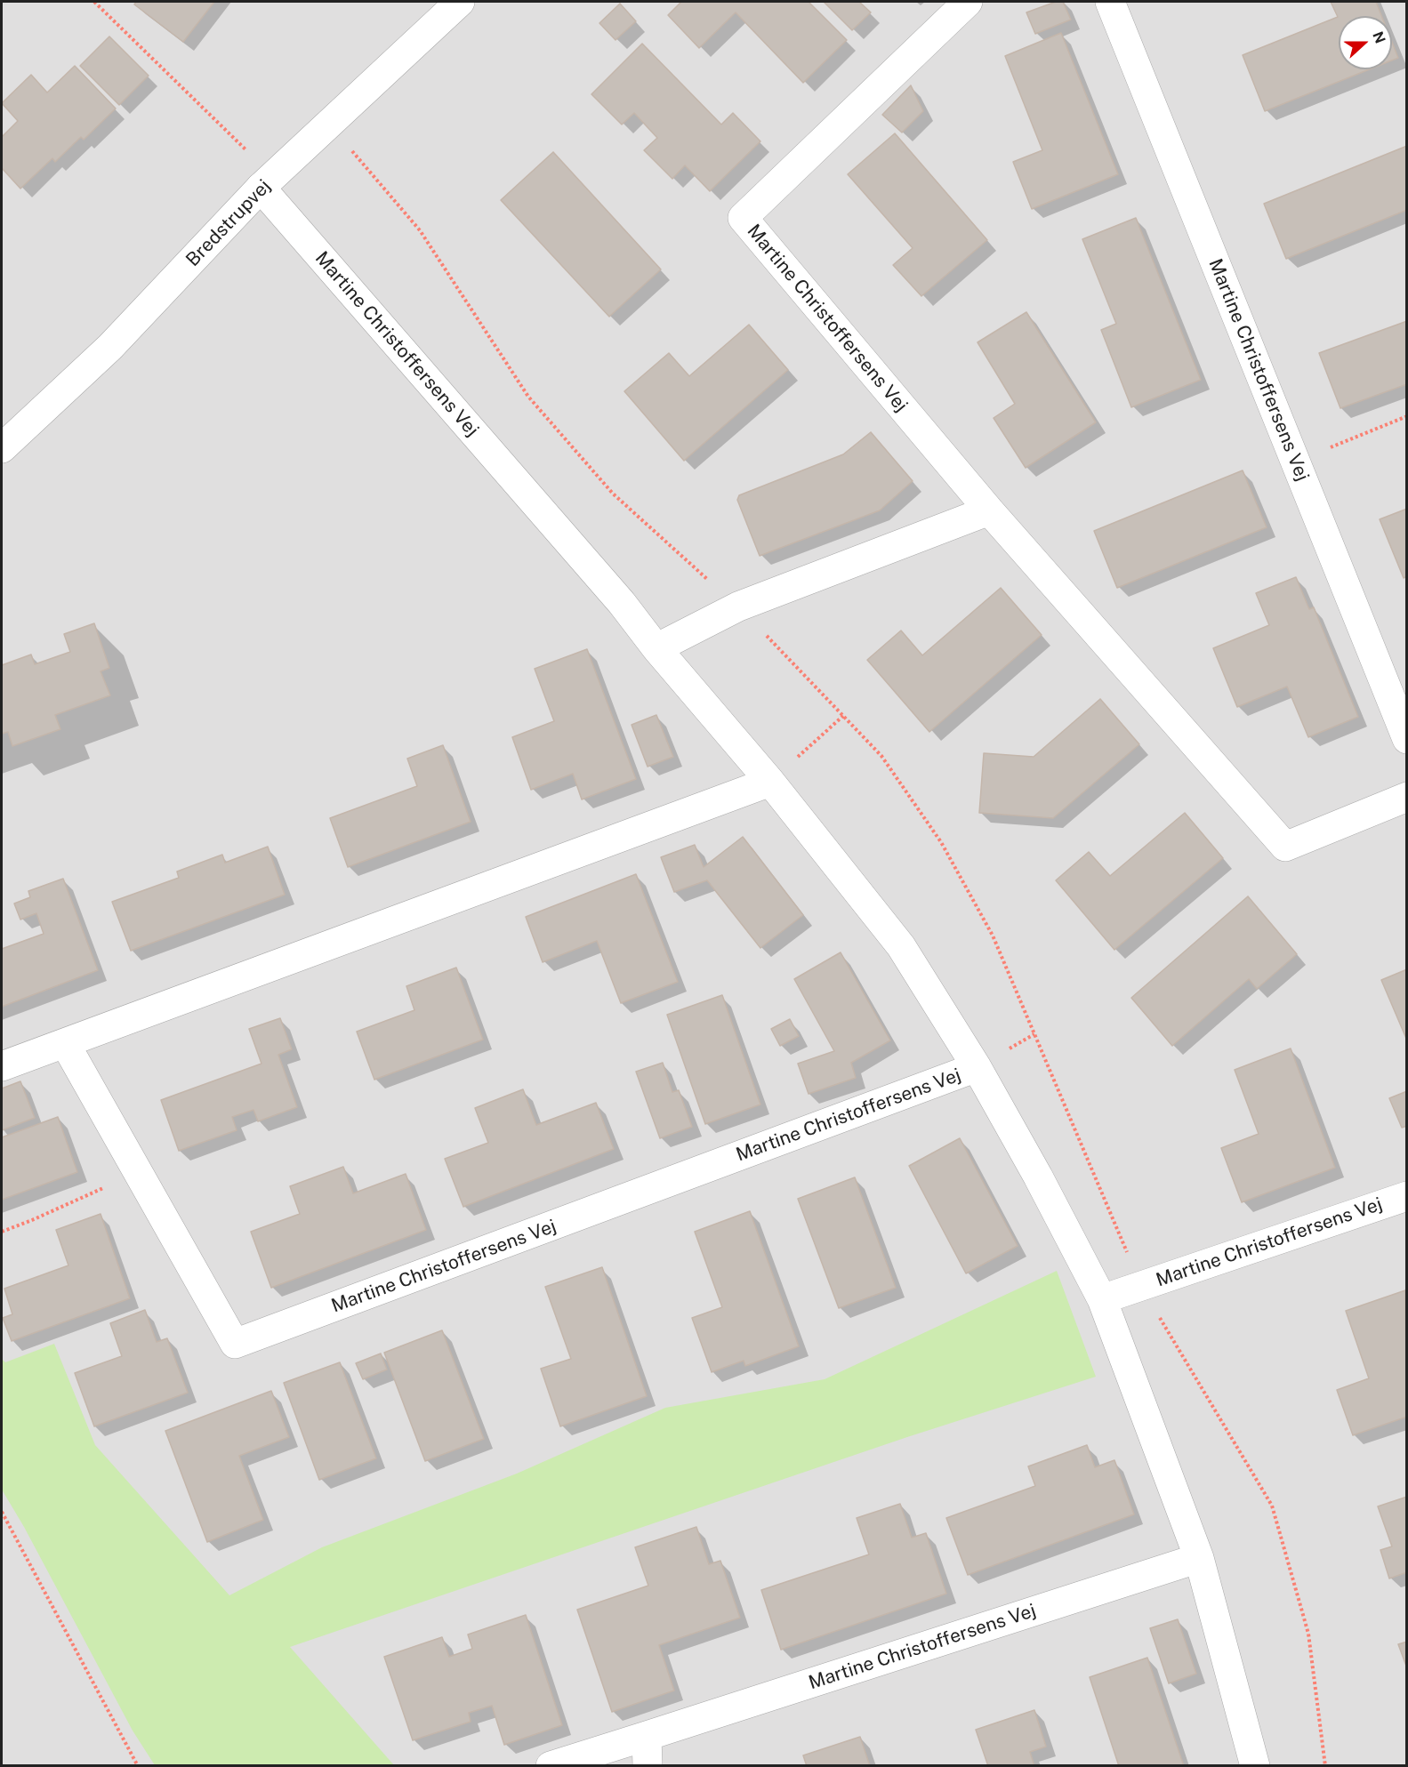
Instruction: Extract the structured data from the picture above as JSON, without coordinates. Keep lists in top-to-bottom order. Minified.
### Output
{"streets":{"street":["Bredstrupvej","Martine Christoffersens Vej"]},"crossings":[["Bredstrupvej","Martine Christoffersens Vej"]],"north":"right"}
